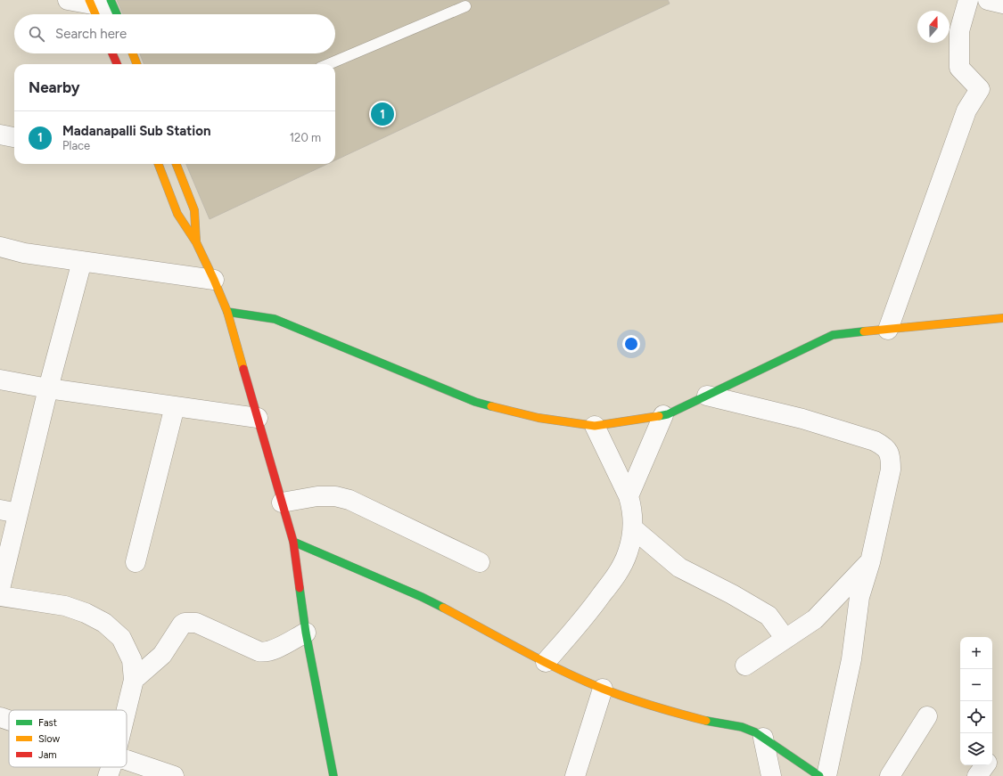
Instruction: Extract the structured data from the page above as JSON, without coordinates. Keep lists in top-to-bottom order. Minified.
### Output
{"legend":["Fast","Slow","Jam"],"north":"top","page":{"search":"Search here","heading":"Nearby","pins":"1","list":[{"mark":"1","name":"Madanapalli Sub Station","note":"Place","value":"120 m"}],"map_buttons":["+","−"]}}
